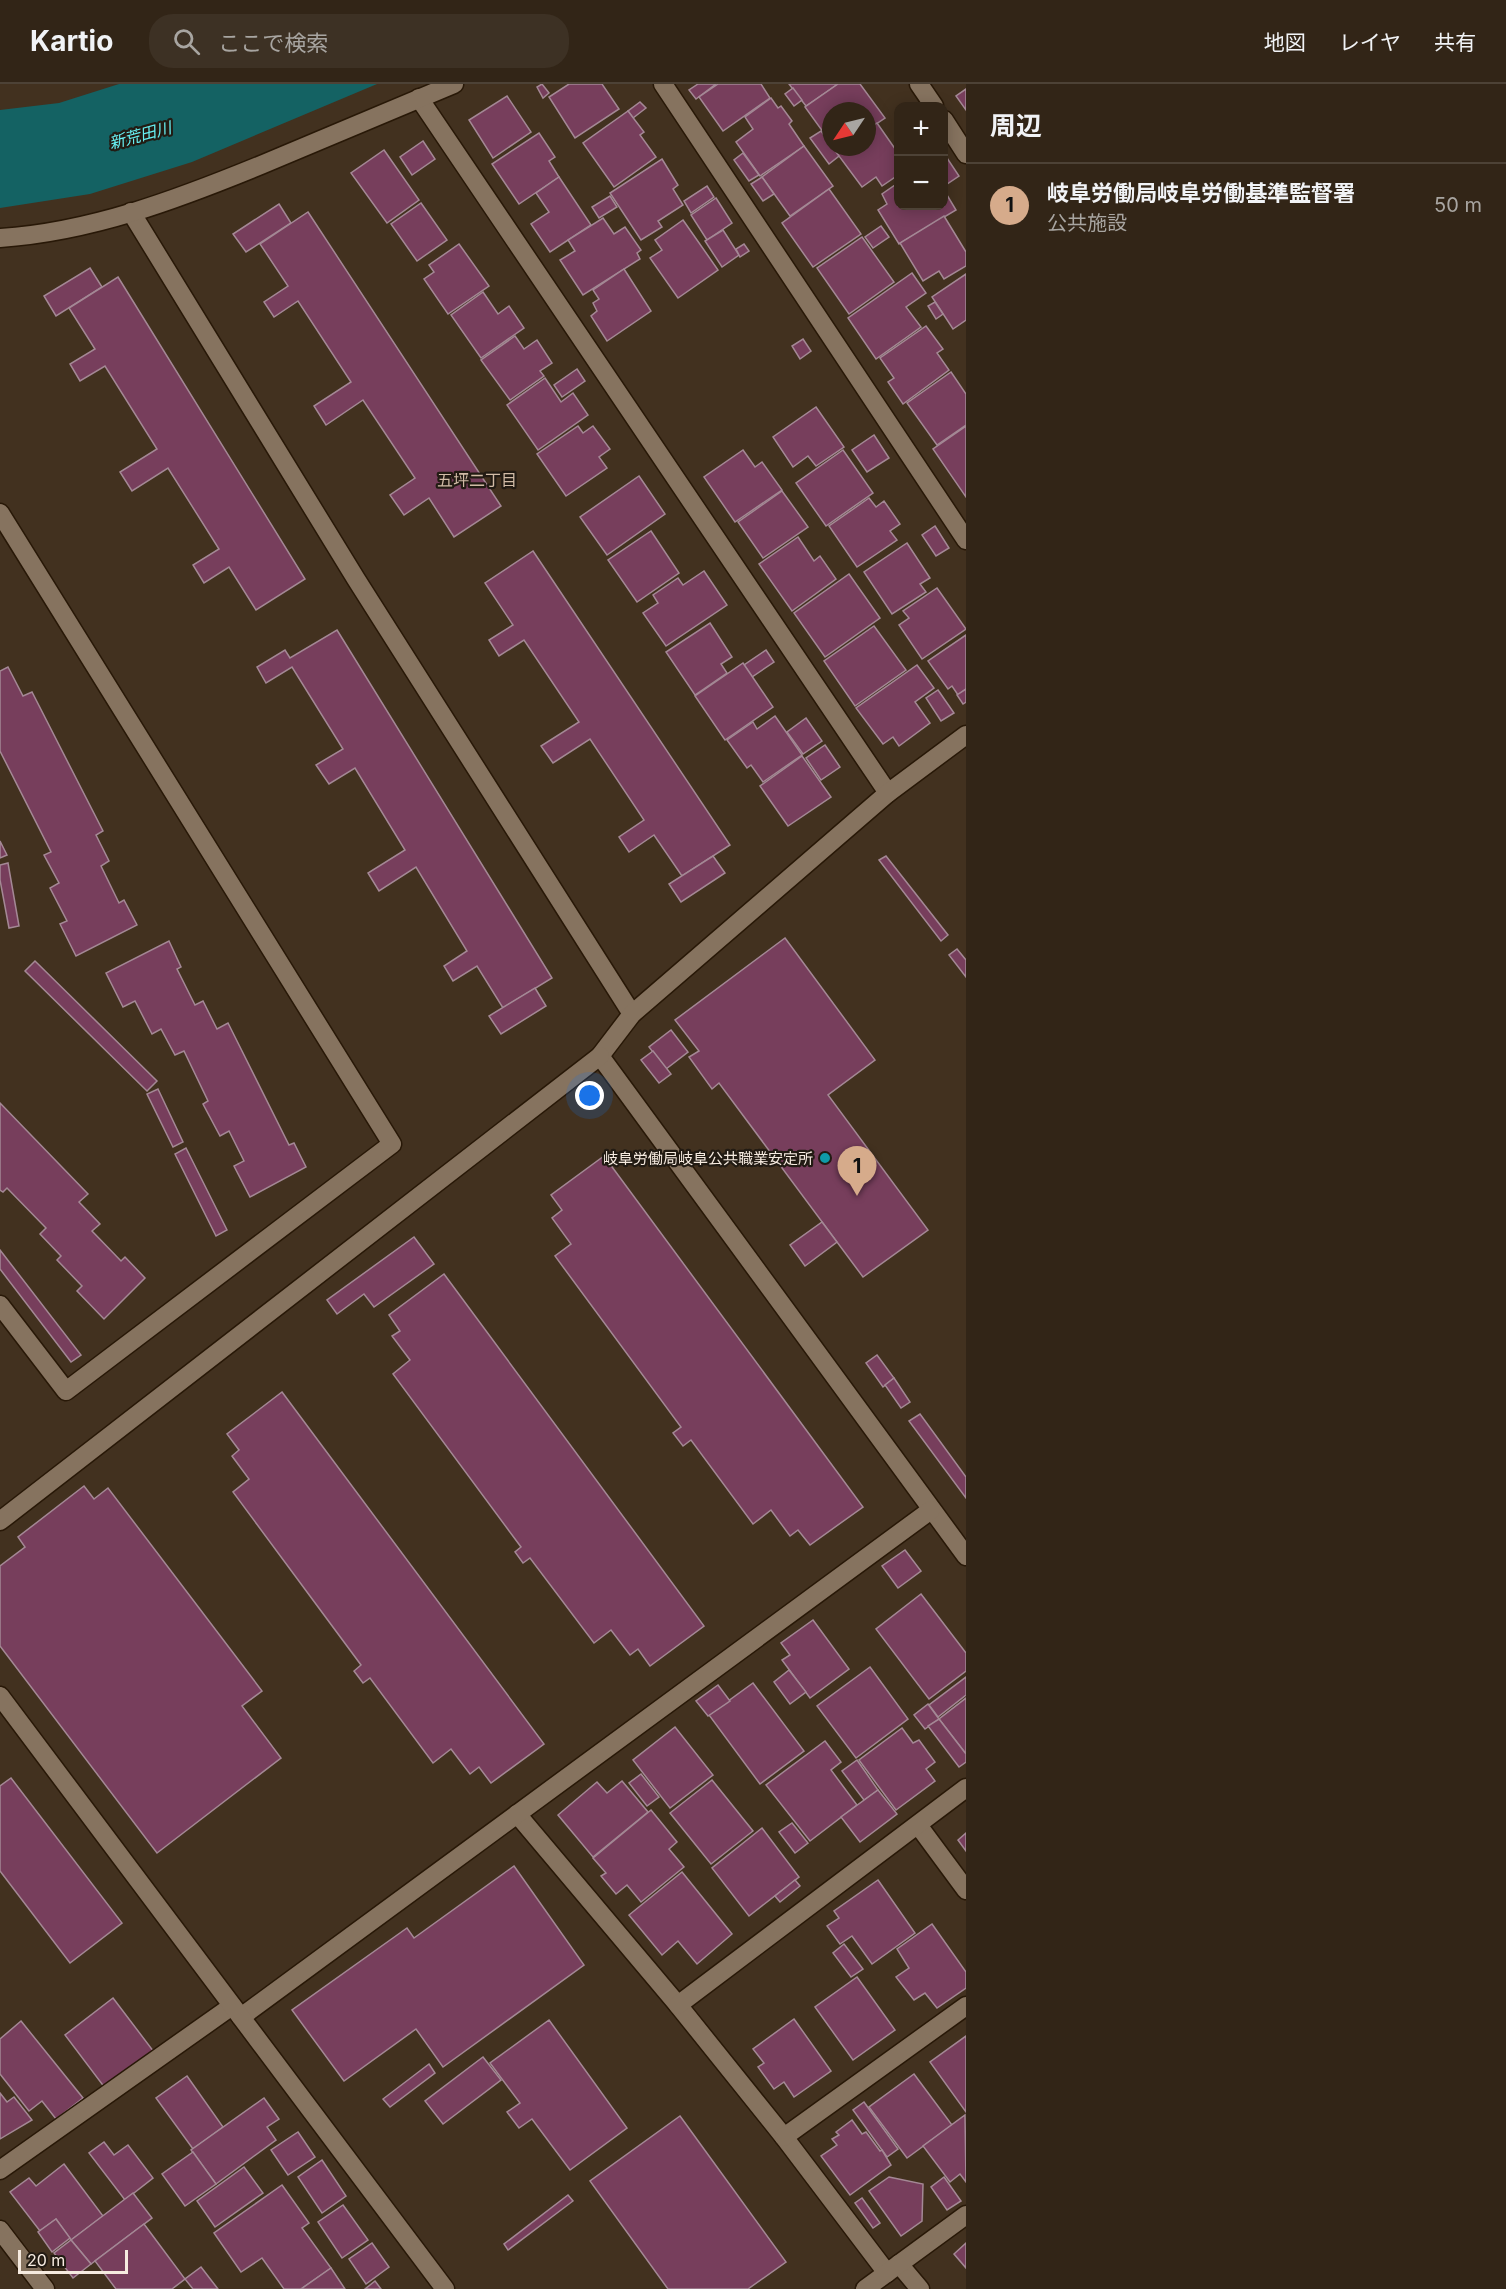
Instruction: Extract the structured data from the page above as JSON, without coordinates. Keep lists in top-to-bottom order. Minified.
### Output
{"districts":["五坪二丁目"],"water":["新荒田川"],"places":["岐阜労働局岐阜公共職業安定所"],"scale_bar":"20 m","north":"bottom left","page":{"header":"Kartio","search":"ここで検索","nav":["地図","レイヤ","共有"],"heading":"周辺","map_buttons":["+","−"],"list":[{"mark":"1","name":"岐阜労働局岐阜労働基準監督署","note":"公共施設","value":"50 m"}],"pins":"1","scale":"20 m"}}
